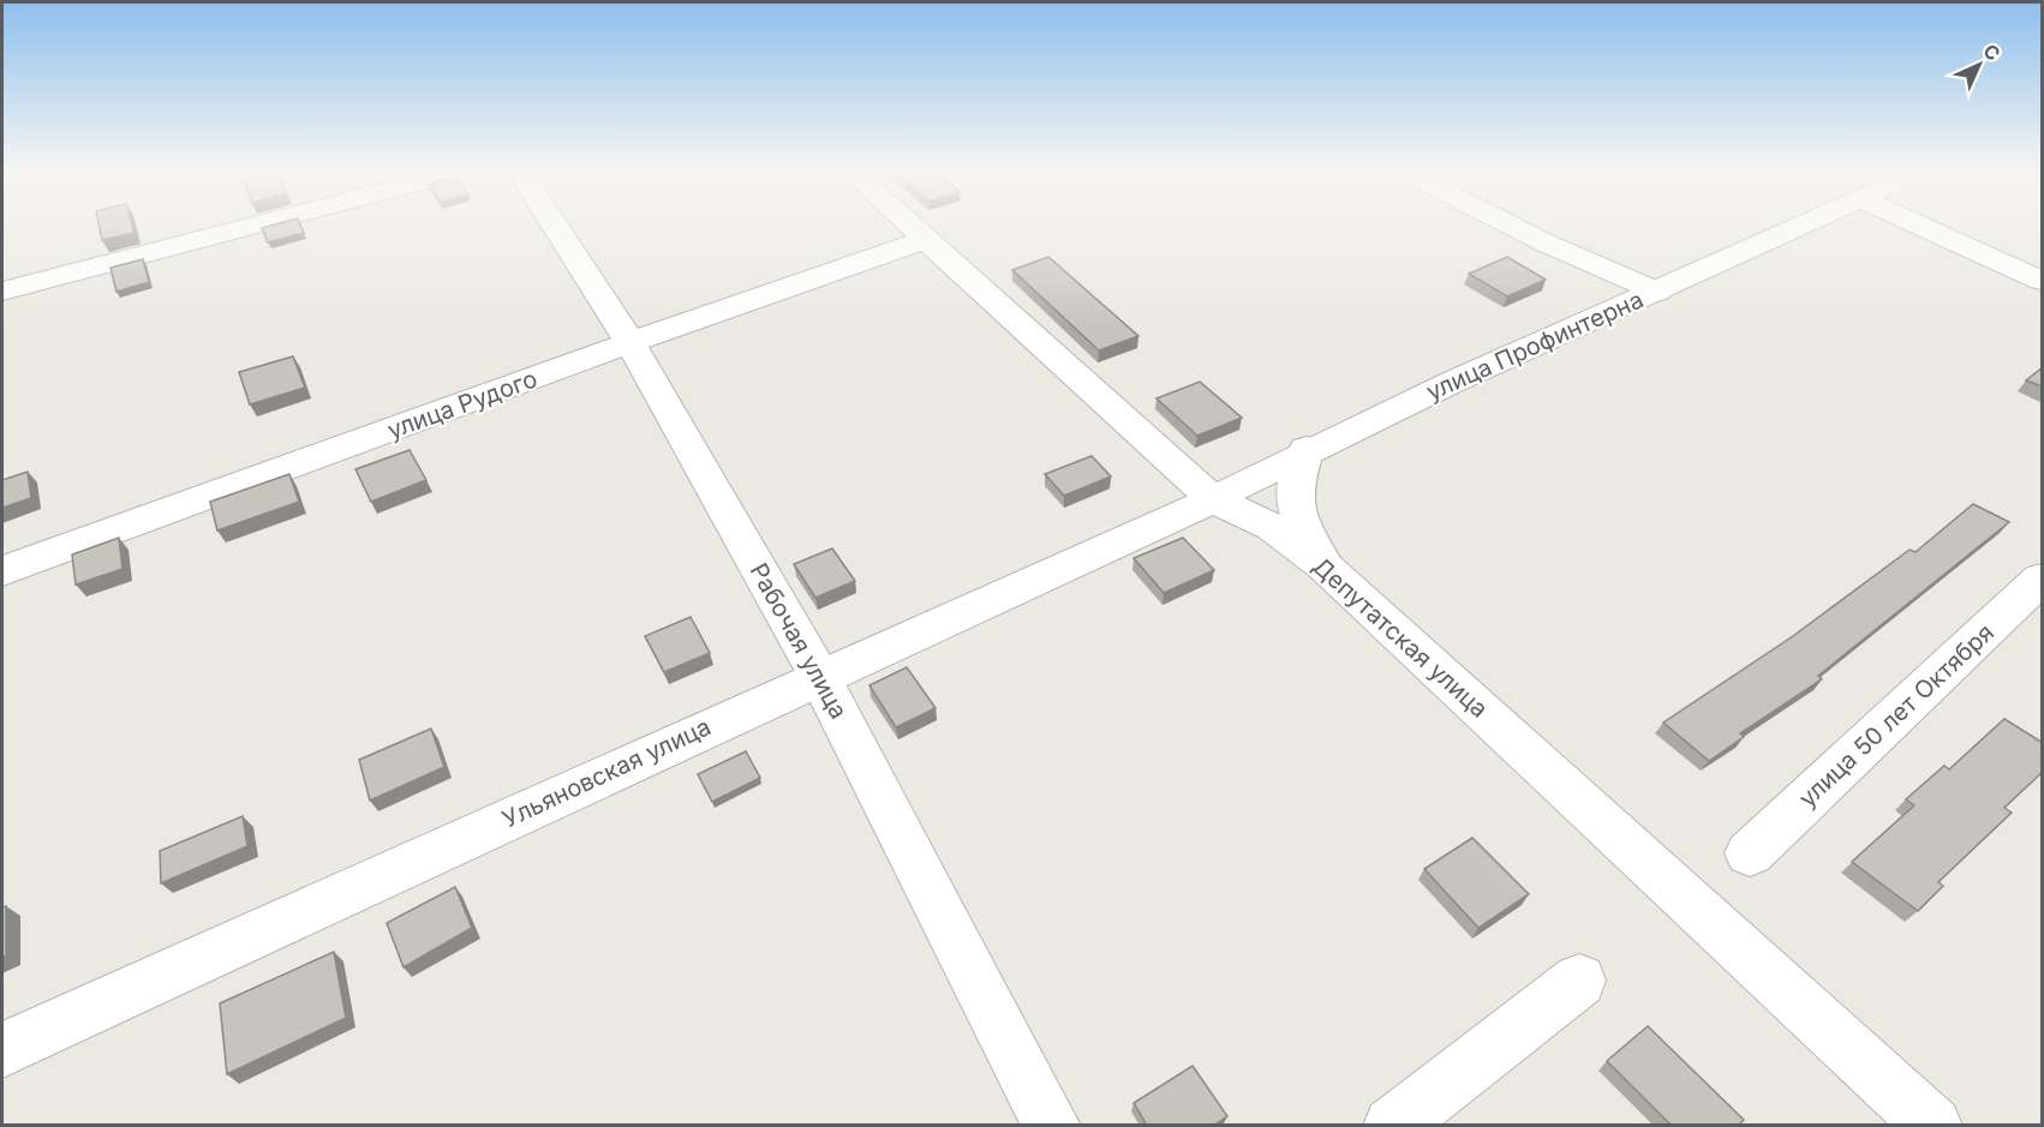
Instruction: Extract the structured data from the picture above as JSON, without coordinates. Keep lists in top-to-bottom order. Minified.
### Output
{"streets":{"street":["улица Профинтерна","улица Рудого","Депутатская улица","Рабочая улица","улица 50 лет Октября","Ульяновская улица"]},"crossings":[["улица Профинтерна","Депутатская улица"],["улица Профинтерна","Ульяновская улица"],["улица Рудого","Депутатская улица"],["улица Рудого","Рабочая улица"],["Депутатская улица","Ульяновская улица"],["Рабочая улица","Ульяновская улица"]],"north":"top right"}
